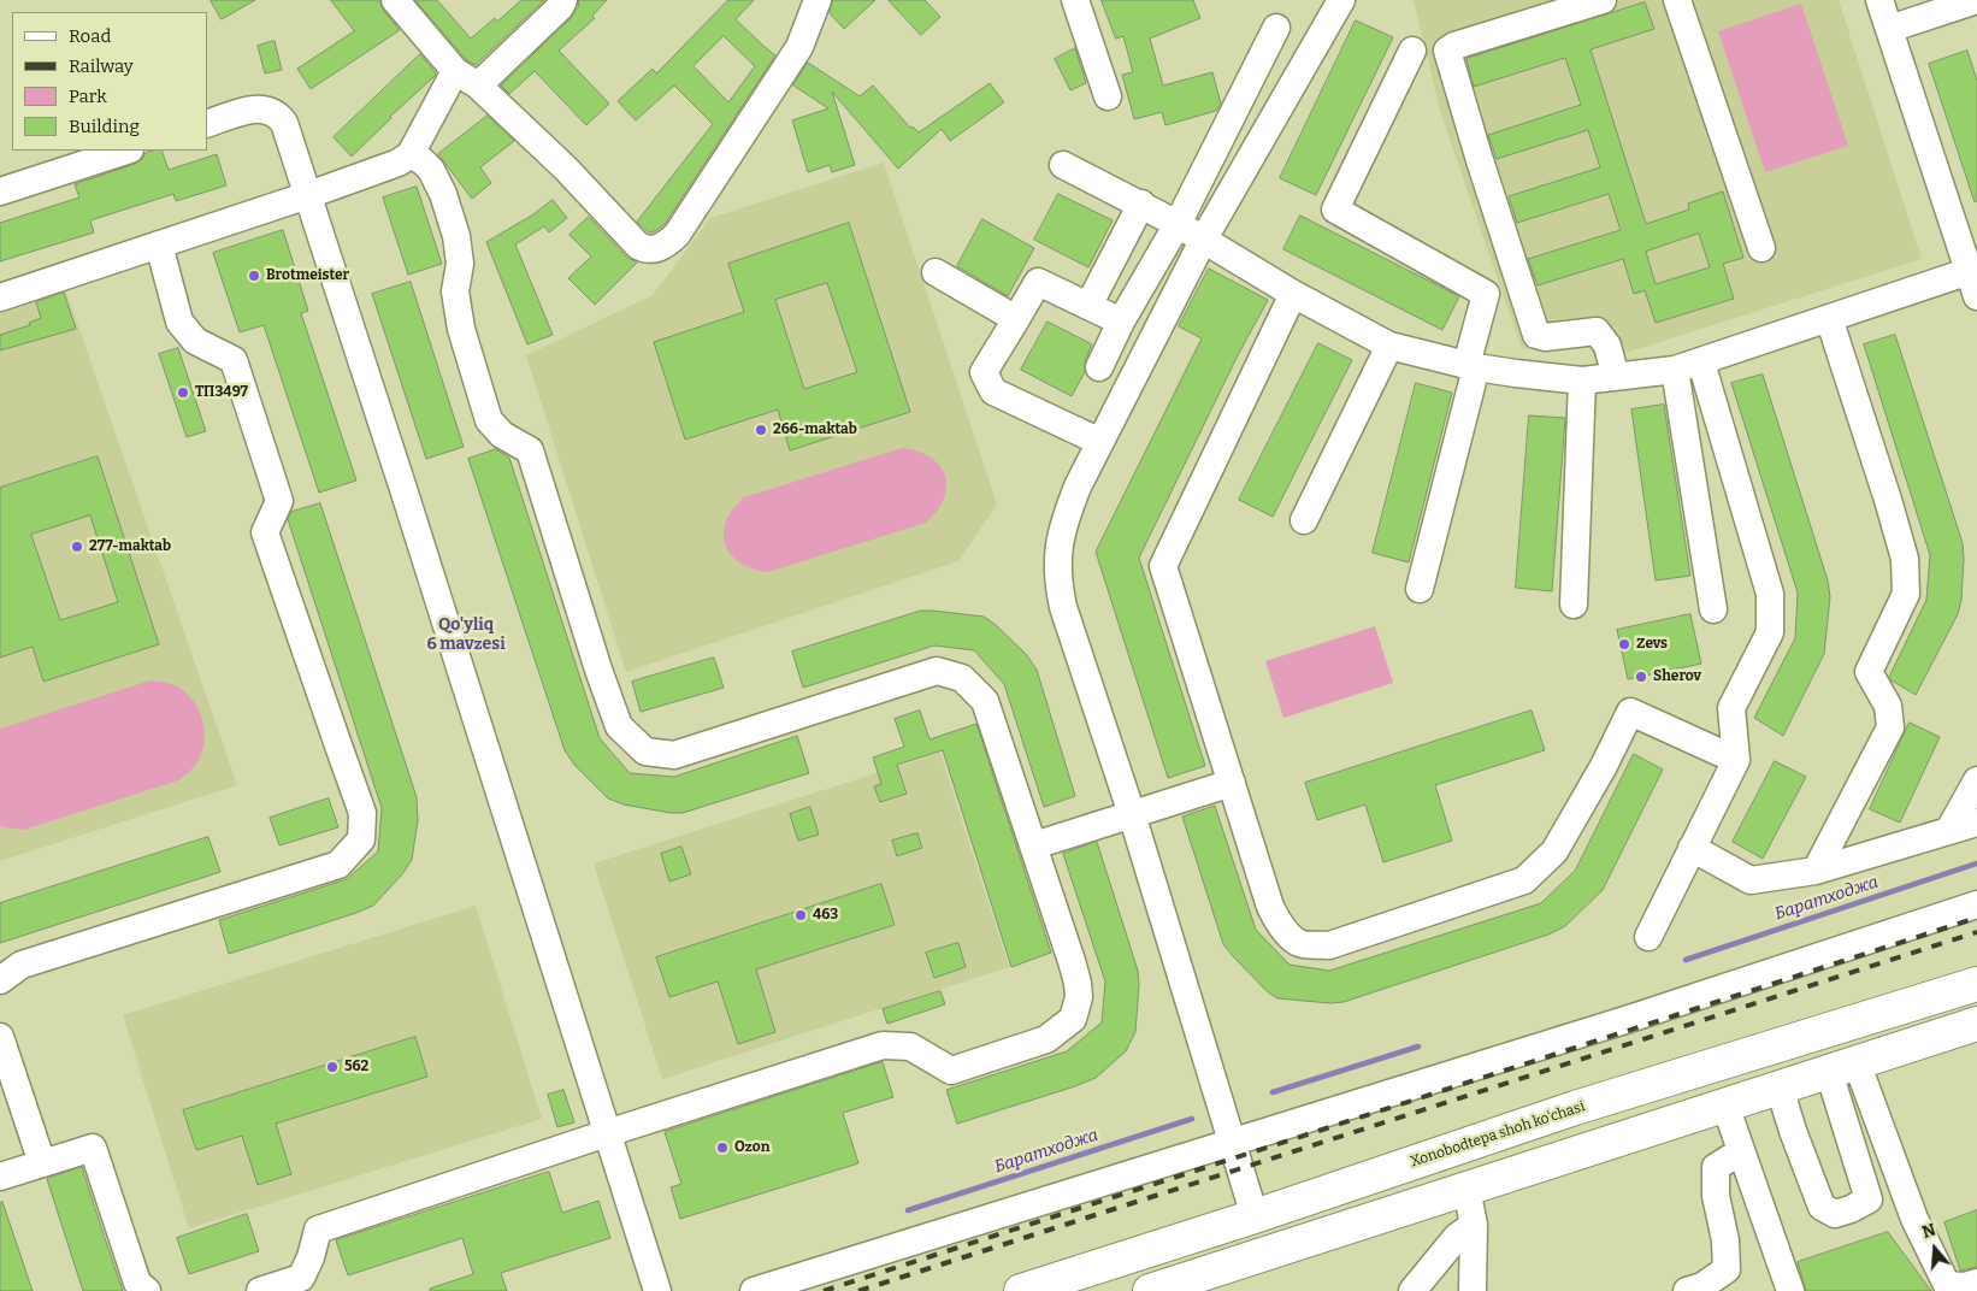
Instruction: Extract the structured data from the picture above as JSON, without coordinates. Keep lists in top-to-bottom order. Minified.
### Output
{"streets":{"highway":["Xonobodtepa shoh ko'chasi"]},"districts":["Qo'yliq 6 mavzesi"],"water":["Баратходжа"],"places":["Brotmeister","ТП3497","266-maktab","277-maktab","Zevs","Sherov","463","562","Ozon"],"legend":["Road","Railway","Park","Building"],"north":"top"}
